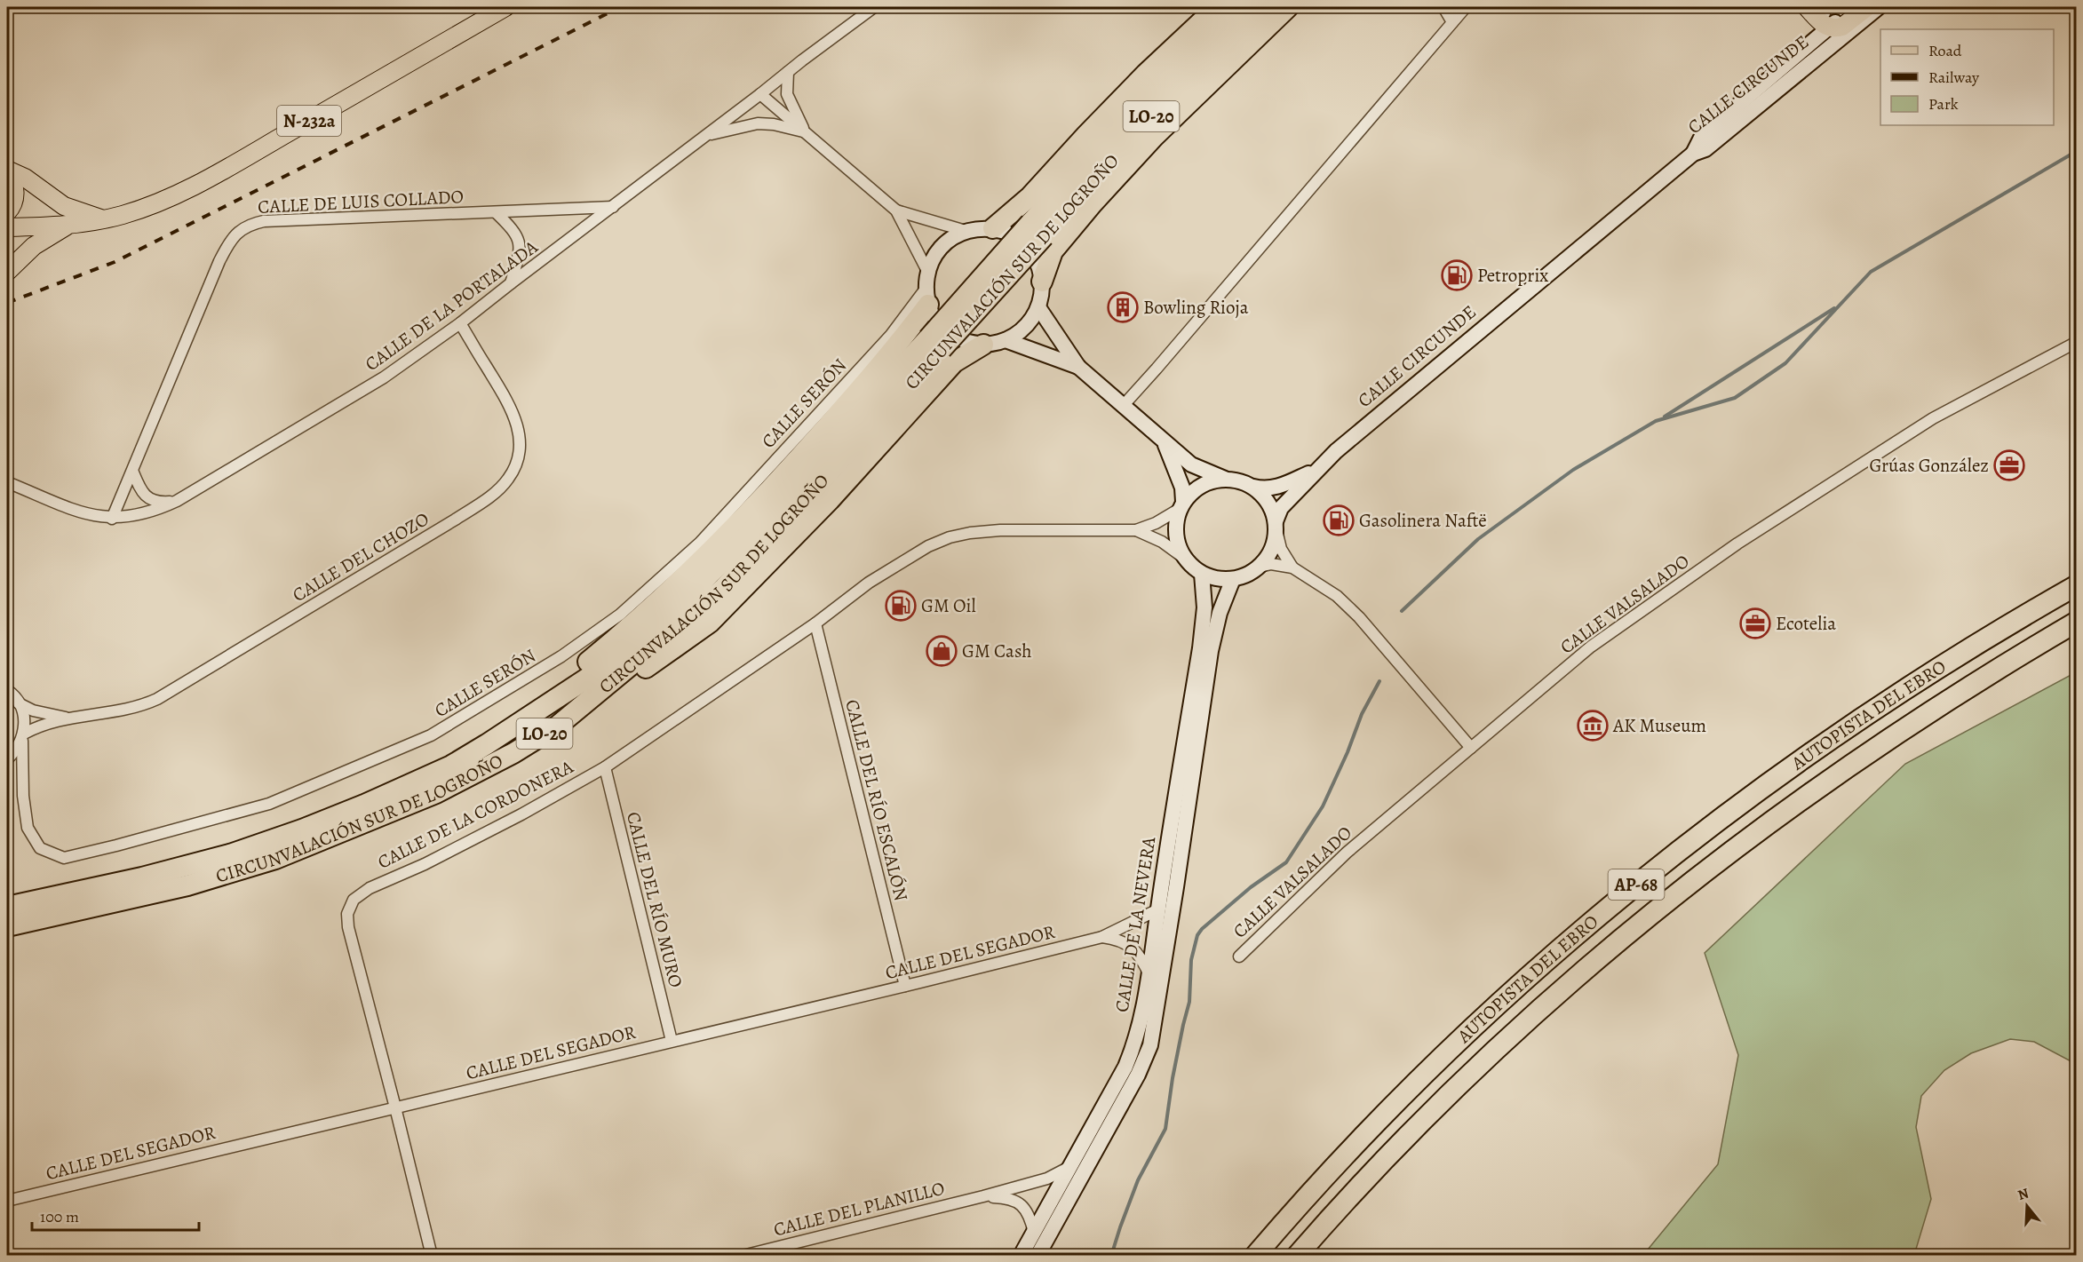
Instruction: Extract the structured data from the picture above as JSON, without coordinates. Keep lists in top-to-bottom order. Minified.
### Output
{"streets":{"highway":["LO-20","CIRCUNVALACIÓN SUR DE LOGROÑO","AUTOPISTA DEL EBRO","AP-68"],"main road":["CALLE CIRCUNDE","N-232a","CALLE DE LA NEVERA"],"street":["CALLE DE LUIS COLLADO","CALLE DE LA PORTALADA","CALLE SERÓN","CALLE DEL CHOZO","CALLE VALSALADO","CALLE DEL RÍO ESCALÓN","CALLE DE LA CORDONERA","CALLE DEL RÍO MURO","CALLE DEL SEGADOR","CALLE DEL PLANILLO"]},"crossings":[["CALLE CIRCUNDE","CALLE DE LA CORDONERA"],["CALLE CIRCUNDE","CALLE DE LA NEVERA"],["CALLE DE LUIS COLLADO","CALLE DE LA PORTALADA"],["CALLE DE LA PORTALADA","CALLE DEL CHOZO"],["CALLE SERÓN","CALLE DEL CHOZO"],["CALLE DEL RÍO ESCALÓN","CALLE DE LA CORDONERA"],["CALLE DEL RÍO ESCALÓN","CALLE DEL SEGADOR"],["CALLE DE LA CORDONERA","CALLE DEL RÍO MURO"],["CALLE DE LA CORDONERA","CALLE DE LA NEVERA"],["CALLE DE LA CORDONERA","CALLE DEL SEGADOR"],["CALLE DEL RÍO MURO","CALLE DEL SEGADOR"],["CALLE DE LA NEVERA","CALLE DEL SEGADOR"],["CALLE DE LA NEVERA","CALLE DEL PLANILLO"]],"places":{"fuel station":["Petroprix","Gasolinera Naftë","GM Oil"],"building":["Bowling Rioja"],"office":["Grúas González","Ecotelia"],"shop":["GM Cash"],"museum":["AK Museum"]},"legend":["Road","Railway","Park"],"scale_bar":"100 m","north":"top"}
